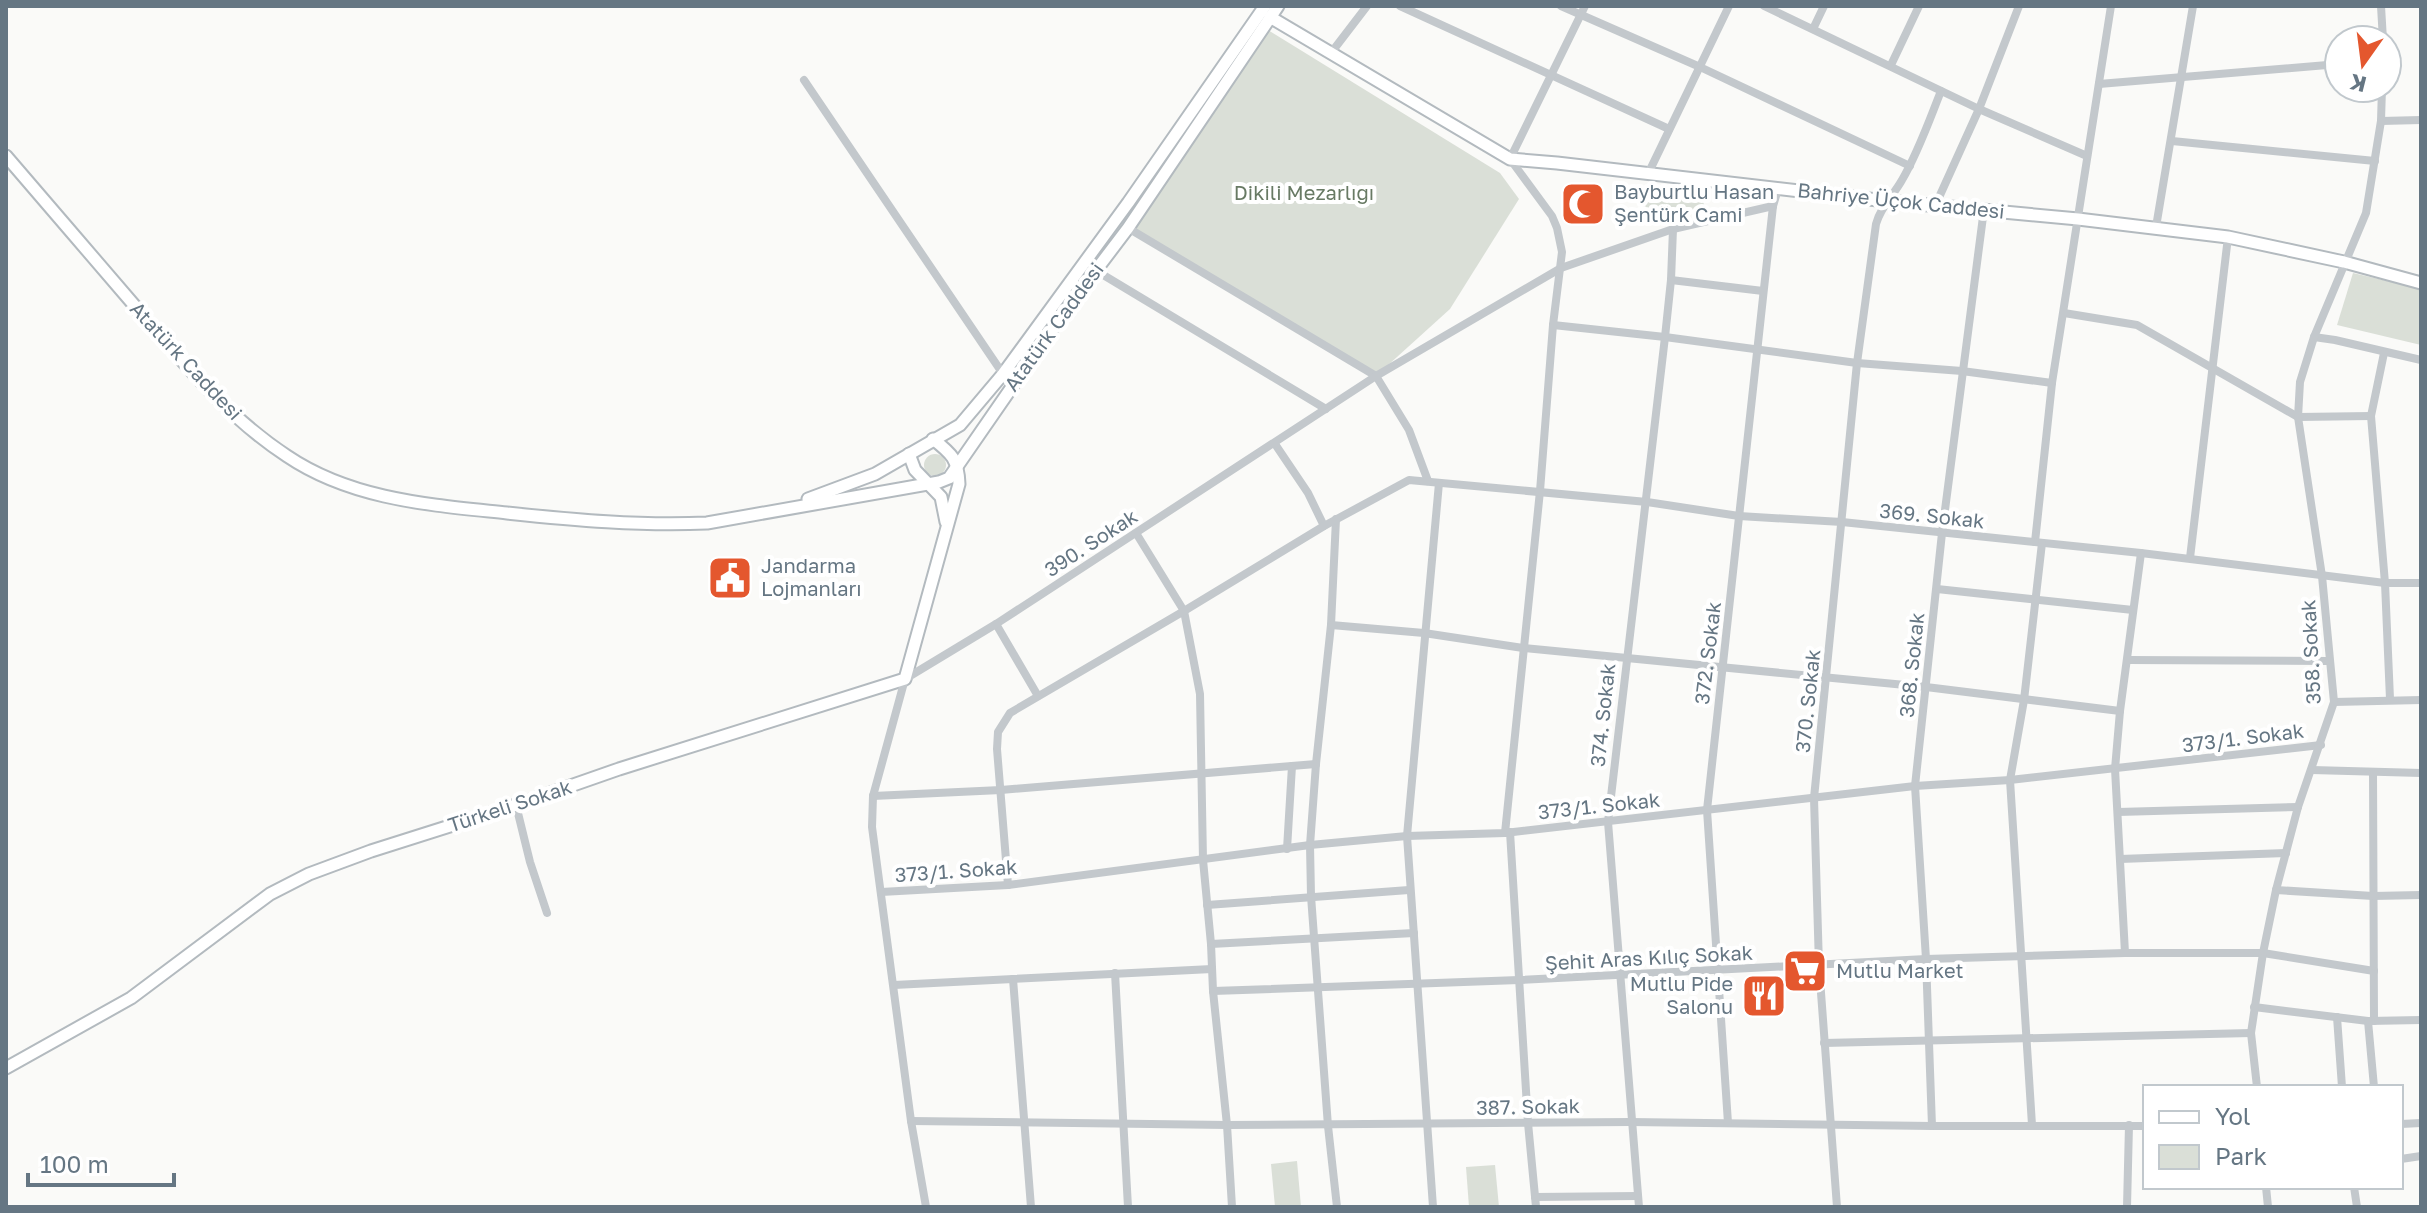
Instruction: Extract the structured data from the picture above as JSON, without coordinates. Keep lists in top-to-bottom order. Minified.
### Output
{"streets":{"street":["Bahriye Üçok Caddesi","Atatürk Caddesi","369. Sokak","390. Sokak","358. Sokak","372. Sokak","368. Sokak","370. Sokak","374. Sokak","373/1. Sokak","Türkeli Sokak","Şehit Aras Kılıç Sokak","387. Sokak"]},"crossings":[["Bahriye Üçok Caddesi","Atatürk Caddesi"],["Bahriye Üçok Caddesi","358. Sokak"],["Bahriye Üçok Caddesi","372. Sokak"],["Bahriye Üçok Caddesi","368. Sokak"],["Bahriye Üçok Caddesi","370. Sokak"],["369. Sokak","358. Sokak"],["369. Sokak","372. Sokak"],["369. Sokak","368. Sokak"],["369. Sokak","370. Sokak"],["369. Sokak","374. Sokak"],["390. Sokak","372. Sokak"],["390. Sokak","374. Sokak"],["390. Sokak","Türkeli Sokak"],["358. Sokak","373/1. Sokak"],["358. Sokak","Şehit Aras Kılıç Sokak"],["372. Sokak","373/1. Sokak"],["372. Sokak","Şehit Aras Kılıç Sokak"],["372. Sokak","387. Sokak"],["368. Sokak","373/1. Sokak"],["368. Sokak","Şehit Aras Kılıç Sokak"],["368. Sokak","387. Sokak"],["370. Sokak","373/1. Sokak"],["370. Sokak","Şehit Aras Kılıç Sokak"],["370. Sokak","387. Sokak"],["374. Sokak","373/1. Sokak"],["374. Sokak","Şehit Aras Kılıç Sokak"],["374. Sokak","387. Sokak"]],"parks":["Dikili Mezarlığı"],"places":{"mosque":["Bayburtlu Hasan Şentürk Cami"],"public building":["Jandarma Lojmanları"],"supermarket":["Mutlu Market"],"restaurant":["Mutlu Pide Salonu"]},"legend":["Yol","Park"],"scale_bar":"100 m","north":"bottom"}
